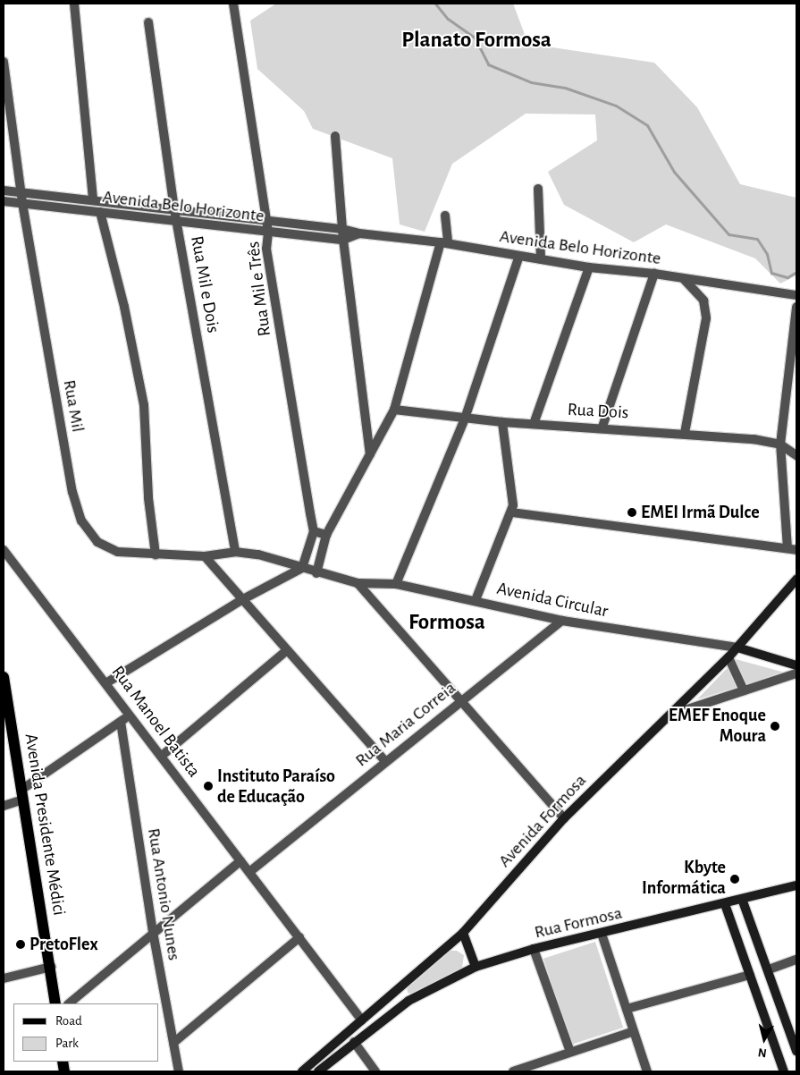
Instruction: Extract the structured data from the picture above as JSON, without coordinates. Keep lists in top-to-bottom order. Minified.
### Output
{"streets":{"main road":["Avenida Circular","Avenida Formosa","Avenida Presidente Médici","Rua Formosa"],"street":["Avenida Belo Horizonte","Rua Mil e Dois","Rua Mil e Três","Rua Mil","Rua Dois","Rua Manoel Batista","Rua Maria Correia","Rua Antonio Nunes"]},"crossings":[["Avenida Belo Horizonte","Rua Mil e Dois"],["Avenida Belo Horizonte","Rua Mil e Três"],["Avenida Belo Horizonte","Rua Mil"],["Rua Mil e Dois","Rua Mil"],["Rua Mil","Avenida Circular"],["Avenida Circular","Rua Maria Correia"],["Avenida Circular","Avenida Formosa"],["Rua Manoel Batista","Rua Maria Correia"],["Rua Manoel Batista","Avenida Formosa"]],"districts":["Planato Formosa","Formosa"],"places":["EMEI Irmã Dulce","EMEF Enoque Moura","Instituto Paraíso de Educação","Kbyte Informática","PretoFlex"],"legend":["Road","Park"],"north":"bottom"}
